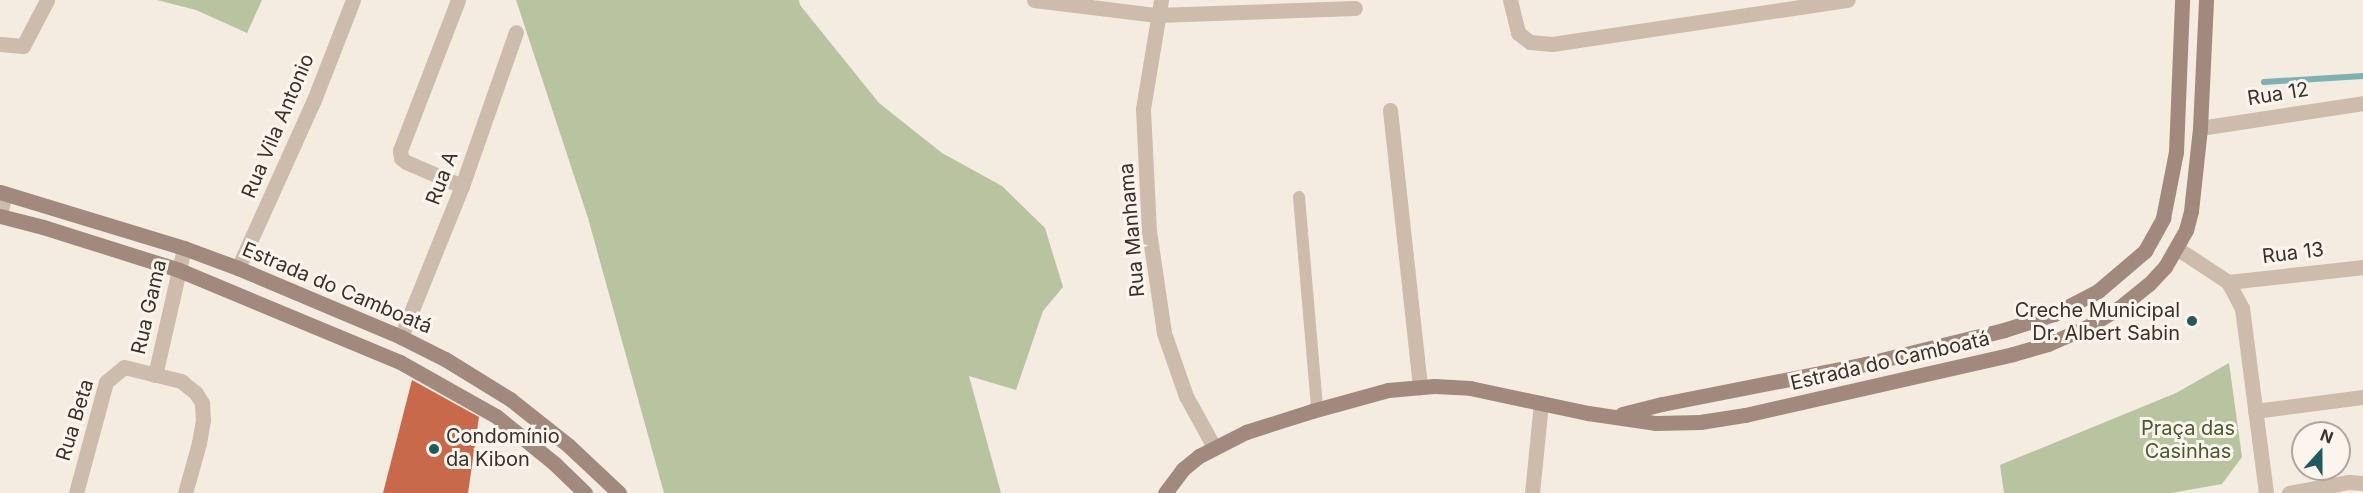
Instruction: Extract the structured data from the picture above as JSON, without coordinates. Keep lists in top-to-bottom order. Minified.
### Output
{"streets":{"main road":["Estrada do Camboatá"],"street":["Rua 12","Rua Vila Antonio","Rua A","Rua Manhama","Rua 13","Rua Gama","Rua Beta"]},"crossings":[["Rua 12","Estrada do Camboatá"],["Rua Vila Antonio","Estrada do Camboatá"],["Rua A","Estrada do Camboatá"],["Rua Manhama","Estrada do Camboatá"],["Estrada do Camboatá","Rua Gama"],["Rua Gama","Rua Beta"]],"parks":["Praça das Casinhas"],"places":["Creche Municipal Dr. Albert Sabin","Condomínio da Kibon"],"north":"top"}
